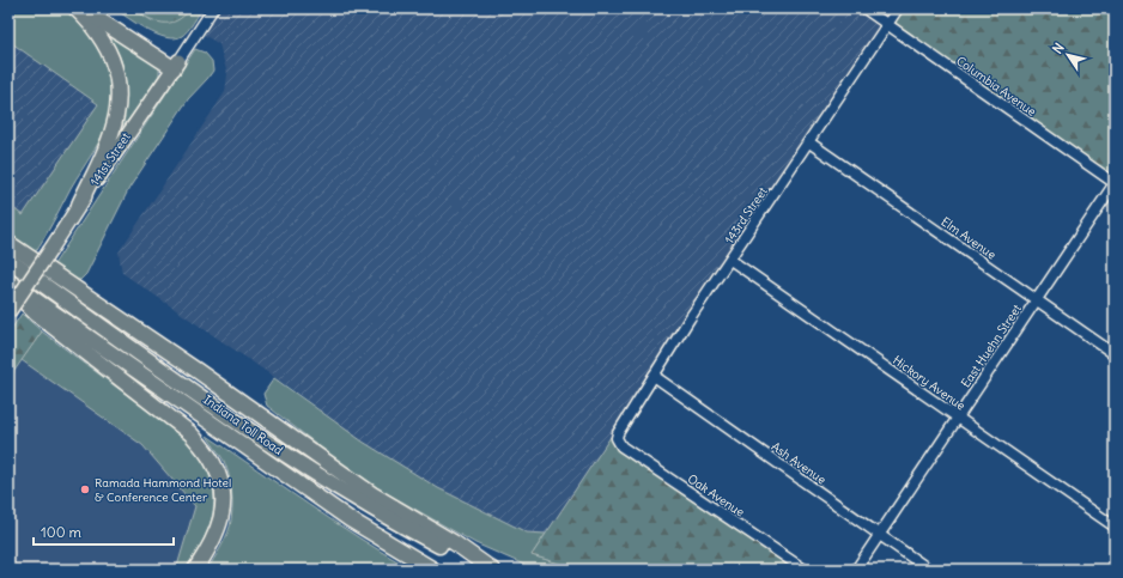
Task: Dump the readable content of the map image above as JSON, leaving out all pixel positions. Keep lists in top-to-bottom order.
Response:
{
  "streets": {
    "highway": ["Indiana Toll Road"],
    "main road": ["141st Street"],
    "street": [
      "Columbia Avenue",
      "143rd Street",
      "Elm Avenue",
      "East Huehn Street",
      "Hickory Avenue",
      "Ash Avenue",
      "Oak Avenue"
    ]
  },
  "crossings": [
    ["Columbia Avenue", "143rd Street"],
    ["Columbia Avenue", "East Huehn Street"],
    ["143rd Street", "Elm Avenue"],
    ["143rd Street", "Hickory Avenue"],
    ["143rd Street", "Ash Avenue"],
    ["143rd Street", "Oak Avenue"],
    ["Elm Avenue", "East Huehn Street"],
    ["East Huehn Street", "Hickory Avenue"],
    ["East Huehn Street", "Ash Avenue"]
  ],
  "places": ["Ramada Hammond Hotel & Conference Center"],
  "scale_bar": "100 m",
  "north": "top left"
}
